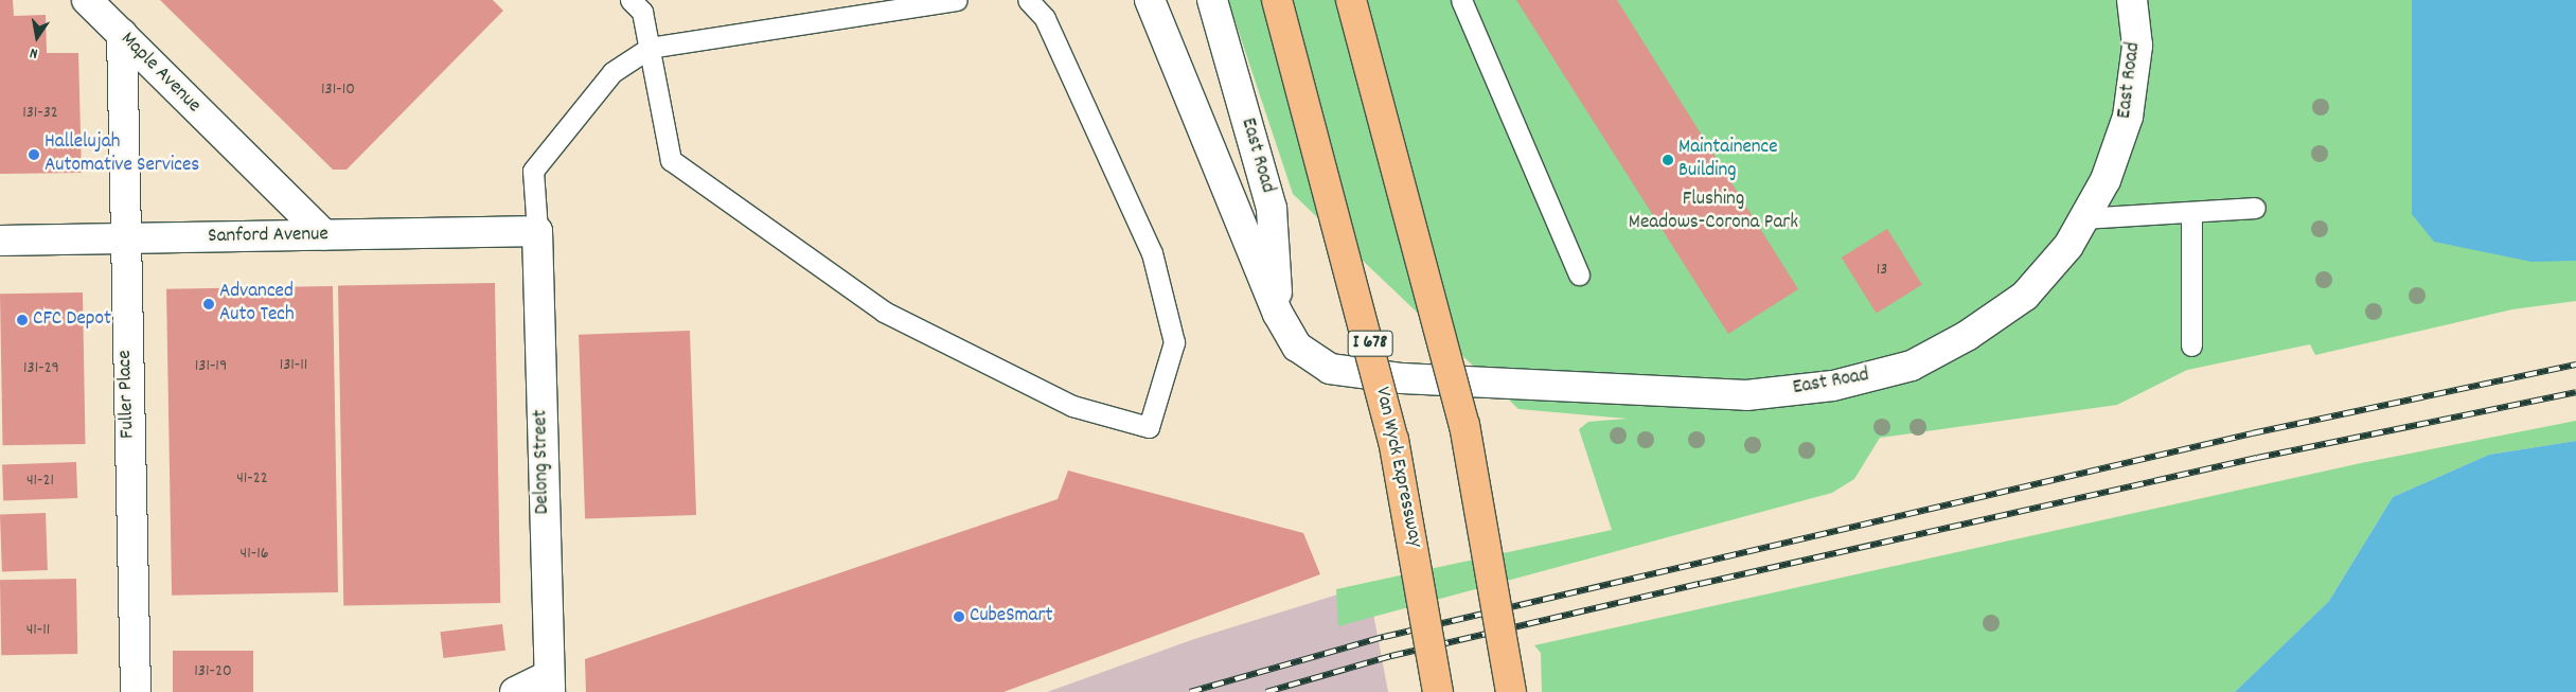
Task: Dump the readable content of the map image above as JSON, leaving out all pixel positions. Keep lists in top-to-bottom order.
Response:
{
  "streets": {
    "highway": ["I 678", "Van Wyck Expressway"],
    "street": [
      "Maple Avenue",
      "East Road",
      "Sanford Avenue",
      "Fuller Place",
      "Delong Street"
    ]
  },
  "crossings": [
    ["Maple Avenue", "Sanford Avenue"],
    ["Maple Avenue", "Fuller Place"],
    ["Sanford Avenue", "Fuller Place"],
    ["Sanford Avenue", "Delong Street"]
  ],
  "parks": ["Flushing Meadows-Corona Park"],
  "places": [
    "Hallelujah Automative Services",
    "Maintainence Building",
    "Advanced Auto Tech",
    "CFC Depot",
    "CubeSmart"
  ],
  "house_numbers": [
    "131-10",
    "131-32",
    "13",
    "131-11",
    "131-19",
    "131-29",
    "41-22",
    "41-21",
    "41-16",
    "41-11",
    "131-20"
  ],
  "north": "bottom"
}
